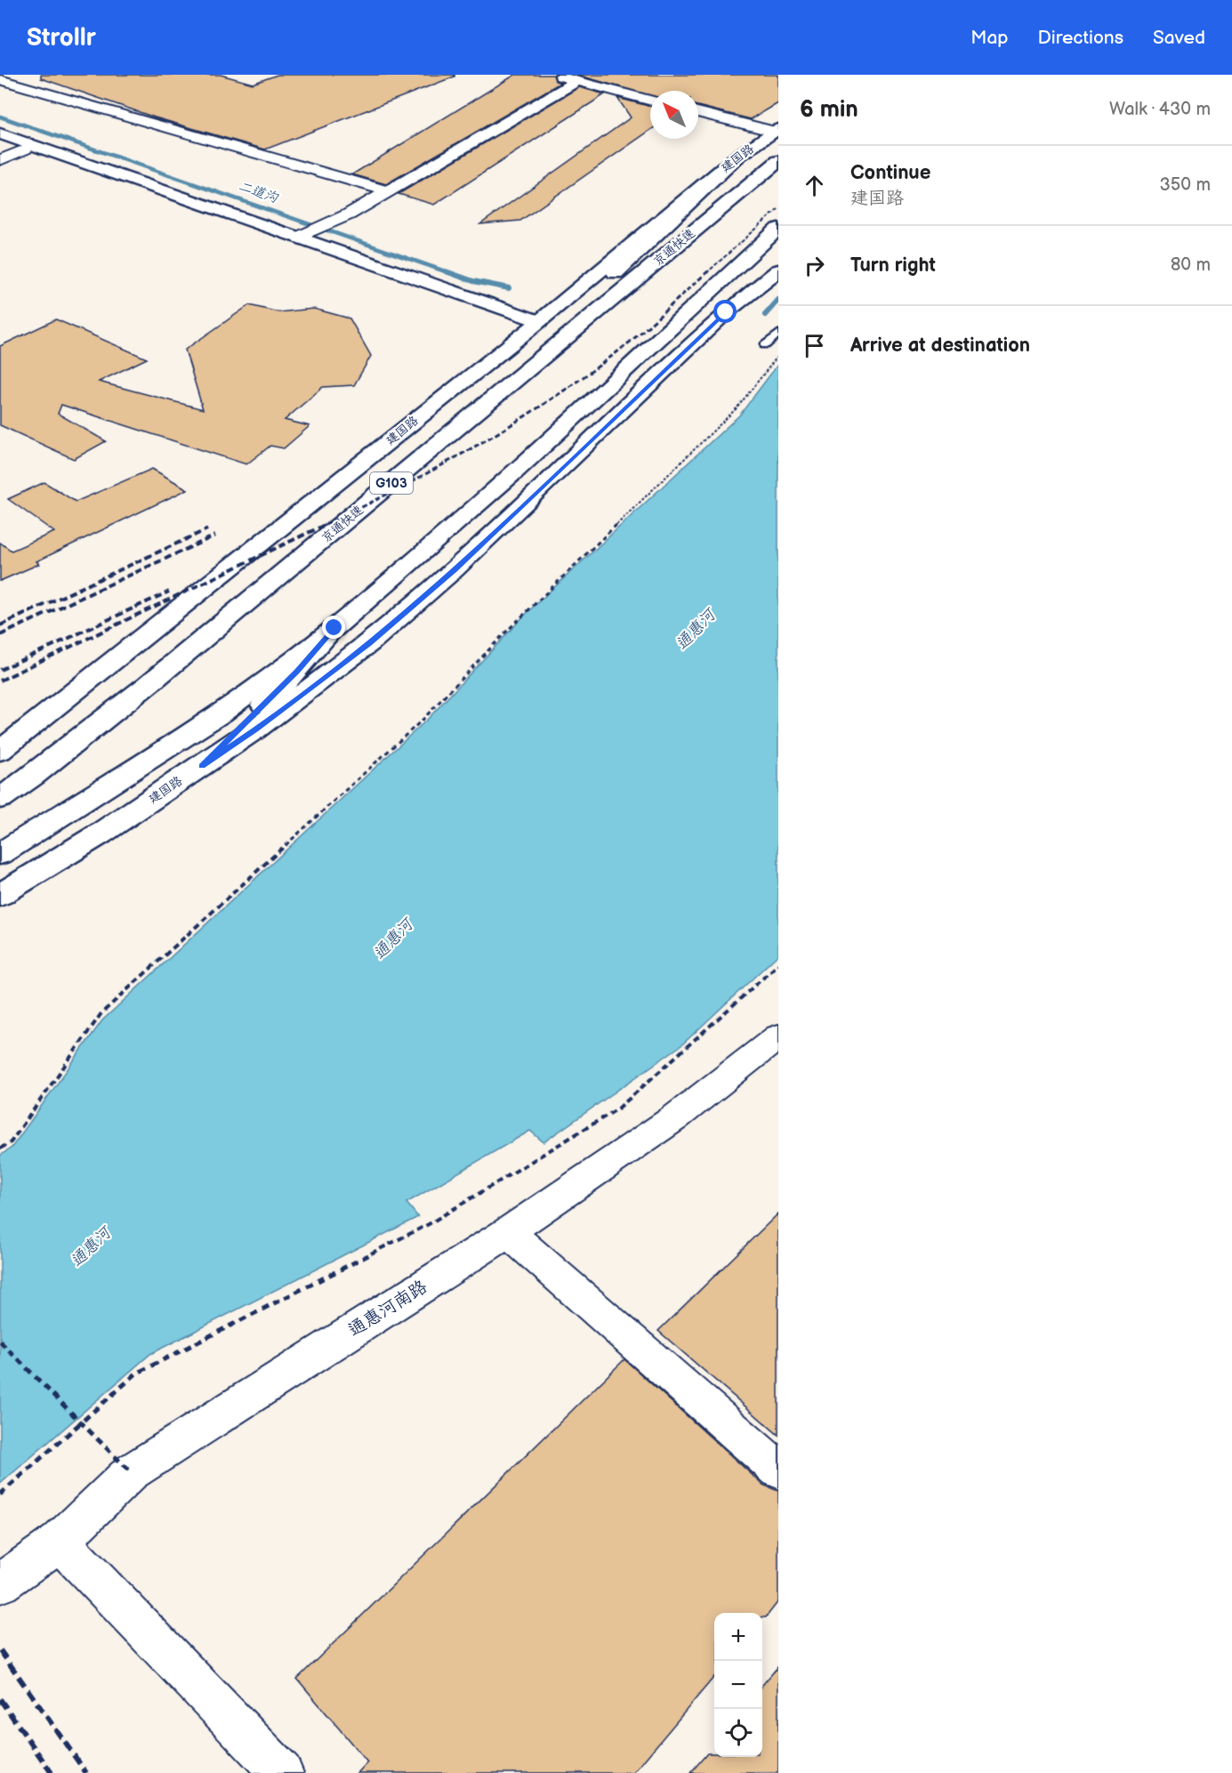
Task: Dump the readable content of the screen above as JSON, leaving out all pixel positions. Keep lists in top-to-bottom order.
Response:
{
  "streets": {
    "main road": ["建国路", "京通快速", "G103"],
    "street": ["通惠河南路"]
  },
  "water": ["二道沟", "通惠河"],
  "north": "top left",
  "page": {
    "header": "Strollr",
    "nav": ["Map", "Directions", "Saved"],
    "heading": ["6 min", "Walk · 430 m"],
    "list": [
      ["Continue", "建国路", "350 m"],
      ["Turn right", "80 m"],
      "Arrive at destination"
    ],
    "map_buttons": ["+", "−"]
  }
}
